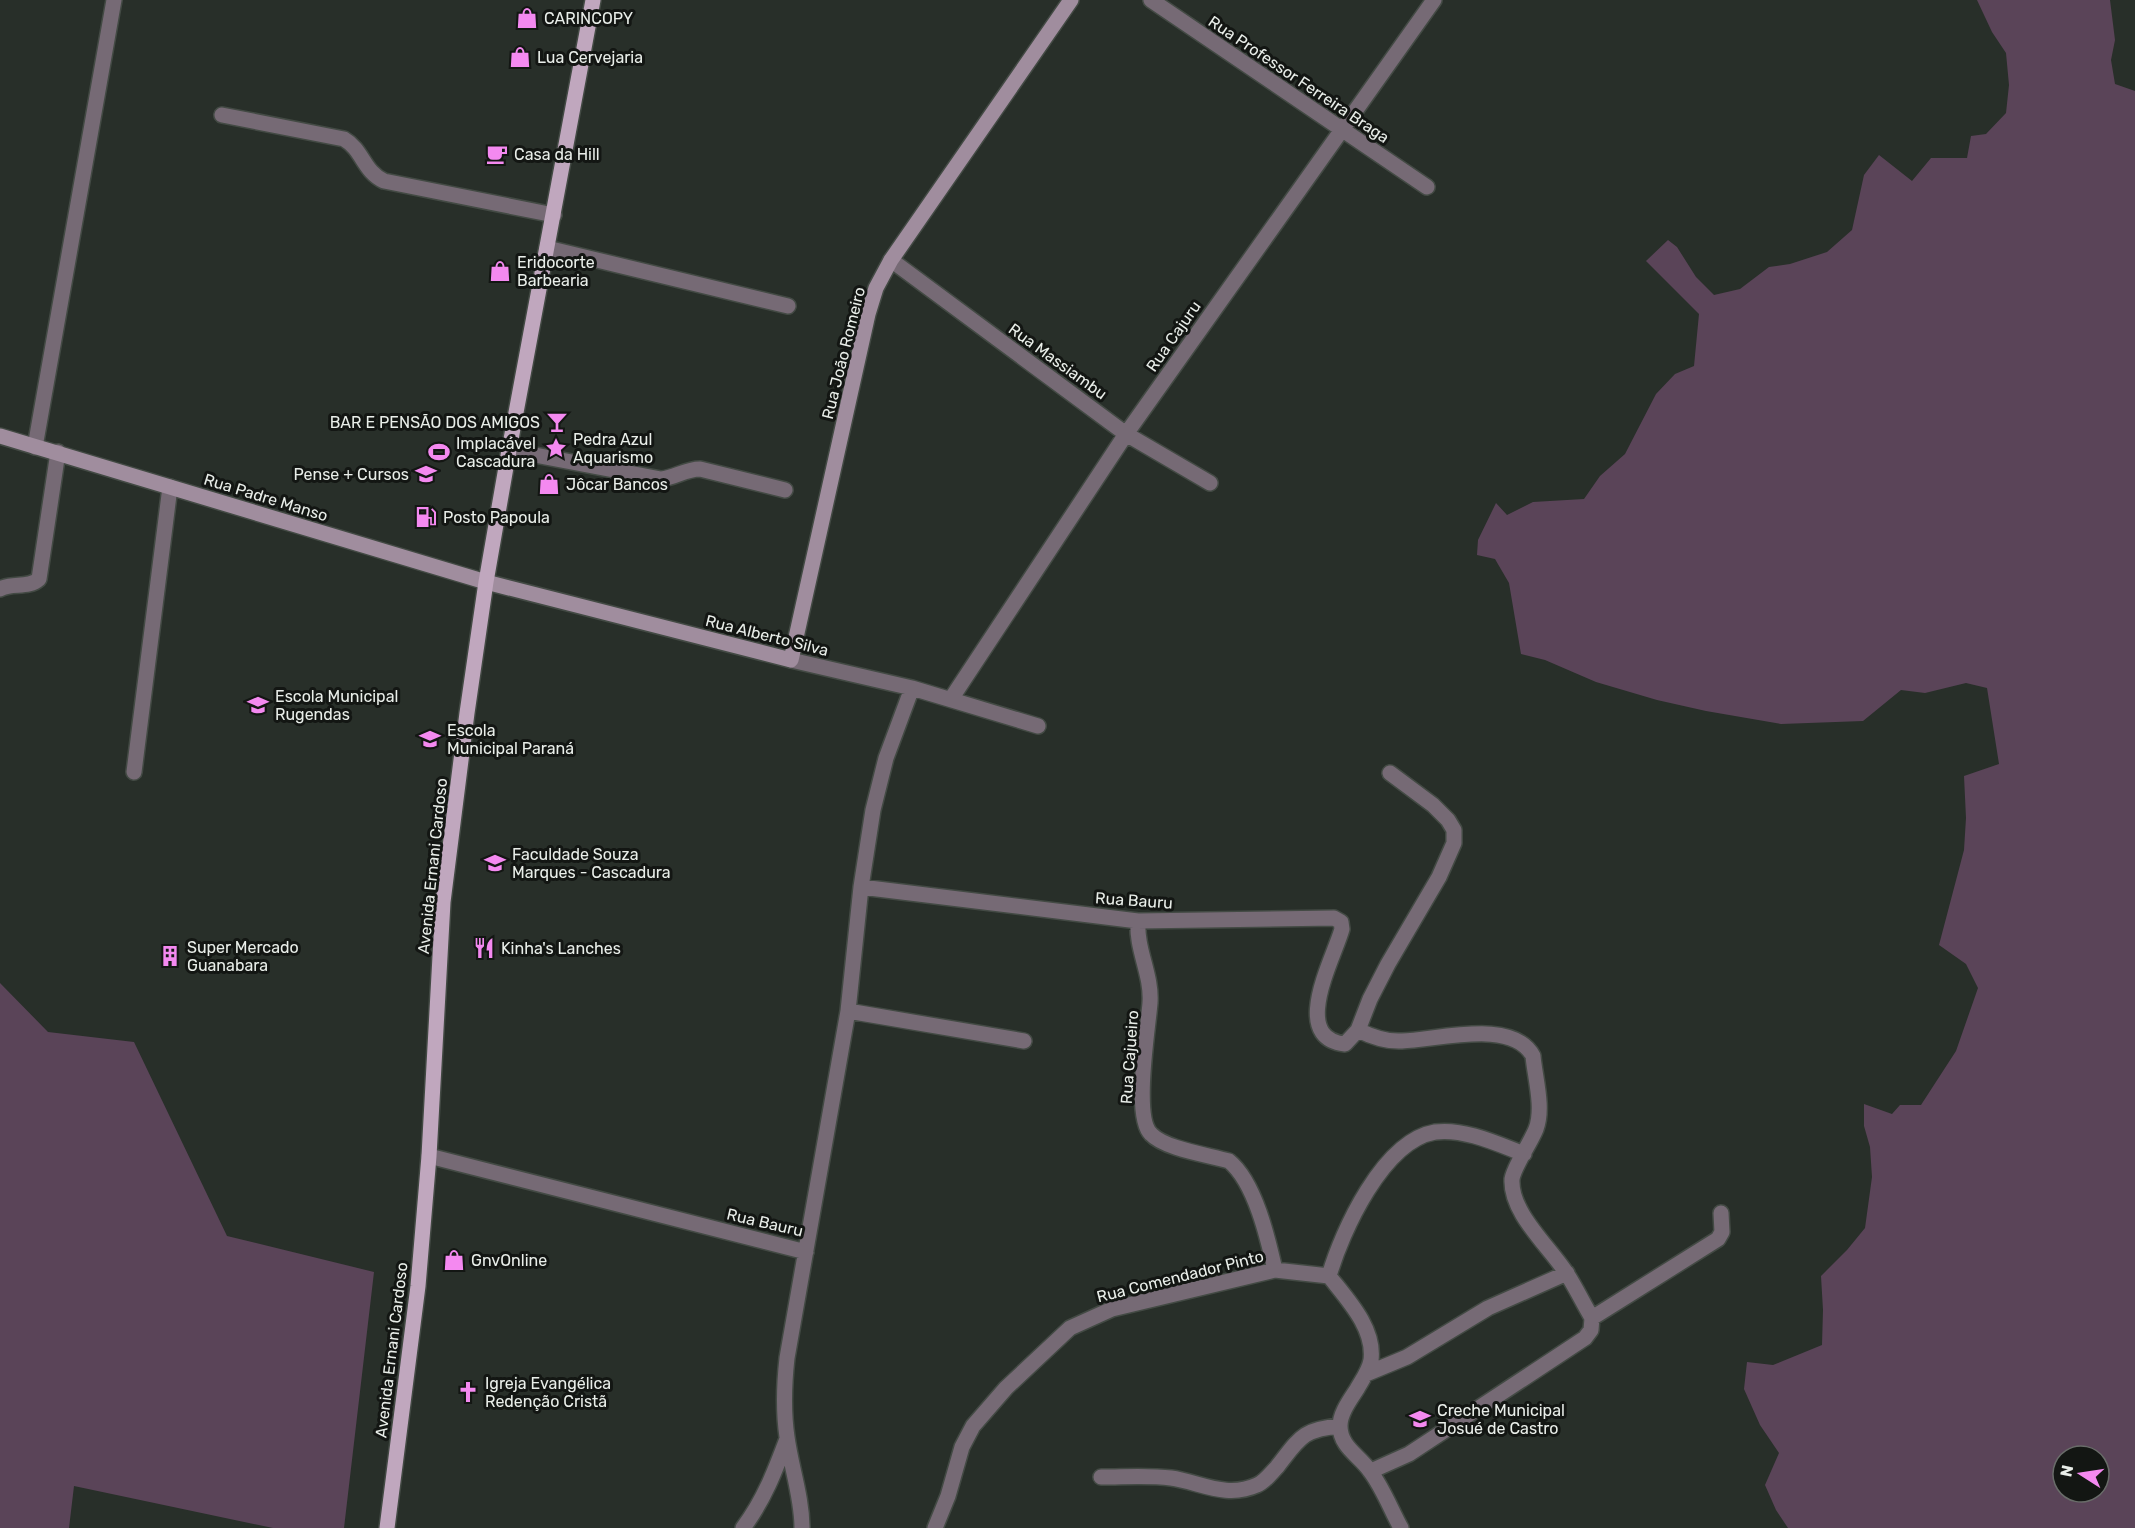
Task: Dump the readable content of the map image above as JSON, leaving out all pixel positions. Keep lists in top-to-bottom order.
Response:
{
  "streets": {
    "main road": ["Avenida Ernani Cardoso"],
    "street": [
      "Rua Professor Ferreira Braga",
      "Rua Cajuru",
      "Rua João Romeiro",
      "Rua Massiambu",
      "Rua Padre Manso",
      "Rua Alberto Silva",
      "Rua Bauru",
      "Rua Cajueiro",
      "Rua Comendador Pinto"
    ]
  },
  "crossings": [
    ["Rua Professor Ferreira Braga", "Rua Cajuru"],
    ["Rua Cajuru", "Rua Massiambu"],
    ["Rua Cajuru", "Rua Alberto Silva"],
    ["Rua João Romeiro", "Rua Massiambu"],
    ["Rua João Romeiro", "Rua Alberto Silva"],
    ["Rua Padre Manso", "Rua Alberto Silva"],
    ["Rua Padre Manso", "Avenida Ernani Cardoso"],
    ["Rua Alberto Silva", "Avenida Ernani Cardoso"],
    ["Rua Alberto Silva", "Rua Bauru"],
    ["Avenida Ernani Cardoso", "Rua Bauru"],
    ["Rua Bauru", "Rua Cajueiro"],
    ["Rua Cajueiro", "Rua Comendador Pinto"]
  ],
  "places": {
    "shop": [
      "CARINCOPY",
      "Lua Cervejaria",
      "Eridocorte Barbearia",
      "Jôcar Bancos",
      "GnvOnline"
    ],
    "cafe": ["Casa da Hill"],
    "bar": ["BAR E PENSÃO DOS AMIGOS"],
    "place": ["Pedra Azul Aquarismo"],
    "sports": ["Implacável Cascadura"],
    "school or university": [
      "Pense + Cursos",
      "Escola Municipal Rugendas",
      "Escola Municipal Paraná",
      "Faculdade Souza Marques - Cascadura",
      "Creche Municipal Josué de Castro"
    ],
    "fuel station": ["Posto Papoula"],
    "restaurant": ["Kinha's Lanches"],
    "building": ["Super Mercado Guanabara"],
    "church": ["Igreja Evangélica Redenção Cristã"]
  },
  "north": "left"
}
